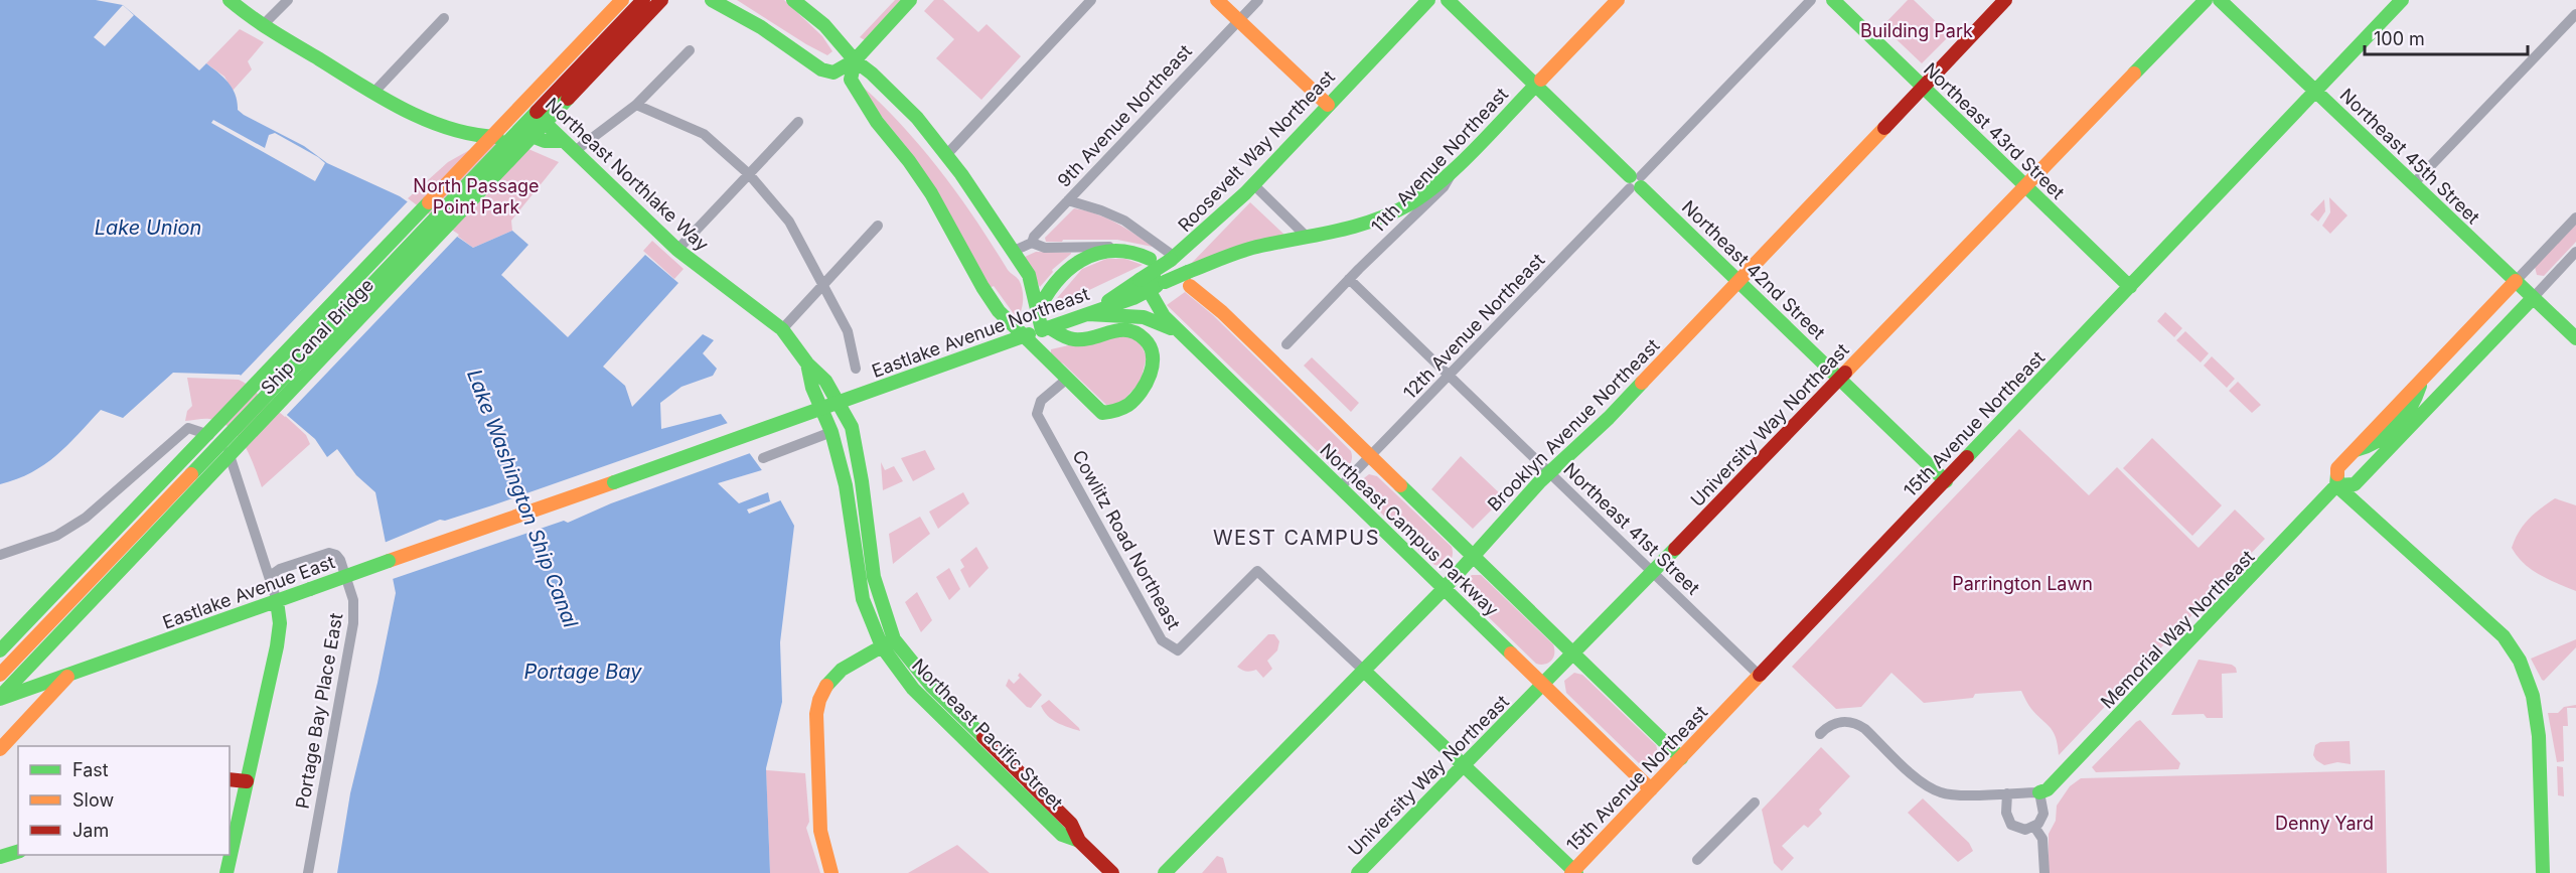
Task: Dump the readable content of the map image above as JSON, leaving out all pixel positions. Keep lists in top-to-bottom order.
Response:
{
  "streets": {
    "main road": [
      "Northeast 43rd Street",
      "Roosevelt Way Northeast",
      "Northeast 45th Street",
      "11th Avenue Northeast",
      "Northeast Northlake Way",
      "Northeast 42nd Street",
      "Eastlake Avenue Northeast",
      "Ship Canal Bridge",
      "15th Avenue Northeast",
      "Brooklyn Avenue Northeast",
      "University Way Northeast",
      "Northeast Campus Parkway",
      "Eastlake Avenue East",
      "Memorial Way Northeast",
      "Northeast Pacific Street"
    ],
    "street": [
      "9th Avenue Northeast",
      "12th Avenue Northeast",
      "Northeast 41st Street",
      "Cowlitz Road Northeast",
      "Portage Bay Place East"
    ]
  },
  "crossings": [
    ["Northeast 43rd Street", "15th Avenue Northeast"],
    ["Northeast 43rd Street", "Brooklyn Avenue Northeast"],
    ["Northeast 43rd Street", "University Way Northeast"],
    ["Roosevelt Way Northeast", "Northeast Campus Parkway"],
    ["Northeast 45th Street", "15th Avenue Northeast"],
    ["Northeast 45th Street", "Memorial Way Northeast"],
    ["11th Avenue Northeast", "Northeast 42nd Street"],
    ["11th Avenue Northeast", "Northeast 41st Street"],
    ["Northeast Northlake Way", "Northeast Pacific Street"],
    ["Northeast 42nd Street", "12th Avenue Northeast"],
    ["Northeast 42nd Street", "15th Avenue Northeast"],
    ["Northeast 42nd Street", "Brooklyn Avenue Northeast"],
    ["Northeast 42nd Street", "University Way Northeast"],
    ["12th Avenue Northeast", "Northeast 41st Street"],
    ["12th Avenue Northeast", "Northeast Campus Parkway"],
    ["Eastlake Avenue Northeast", "Eastlake Avenue East"],
    ["Ship Canal Bridge", "Eastlake Avenue East"],
    ["15th Avenue Northeast", "Northeast 41st Street"],
    ["15th Avenue Northeast", "Northeast Campus Parkway"],
    ["Brooklyn Avenue Northeast", "Northeast 41st Street"],
    ["Brooklyn Avenue Northeast", "Northeast Campus Parkway"],
    ["Brooklyn Avenue Northeast", "Cowlitz Road Northeast"],
    ["University Way Northeast", "Northeast 41st Street"],
    ["University Way Northeast", "Northeast Campus Parkway"]
  ],
  "districts": ["WEST CAMPUS"],
  "water": ["Lake Union", "Lake Washington Ship Canal", "Portage Bay"],
  "parks": [
    "Building Park",
    "North Passage Point Park",
    "Parrington Lawn",
    "Denny Yard"
  ],
  "legend": ["Fast", "Slow", "Jam"],
  "scale_bar": "100 m"
}
